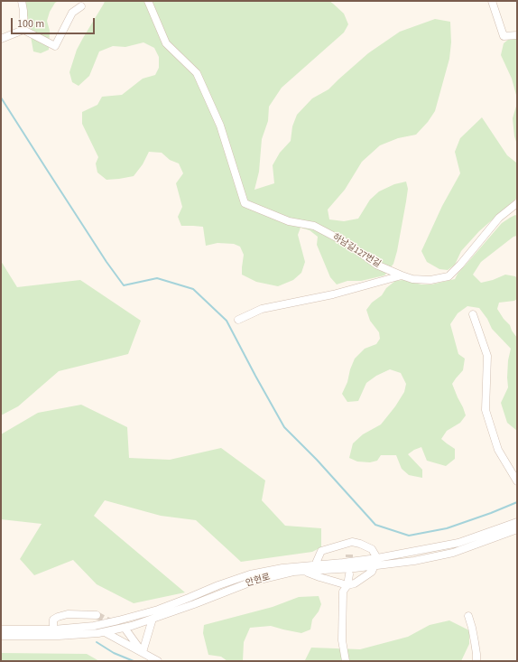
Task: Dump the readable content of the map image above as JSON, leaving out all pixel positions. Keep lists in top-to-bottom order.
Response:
{
  "streets": {
    "street": ["하남길127번길", "안현로"]
  },
  "scale_bar": "100 m"
}
